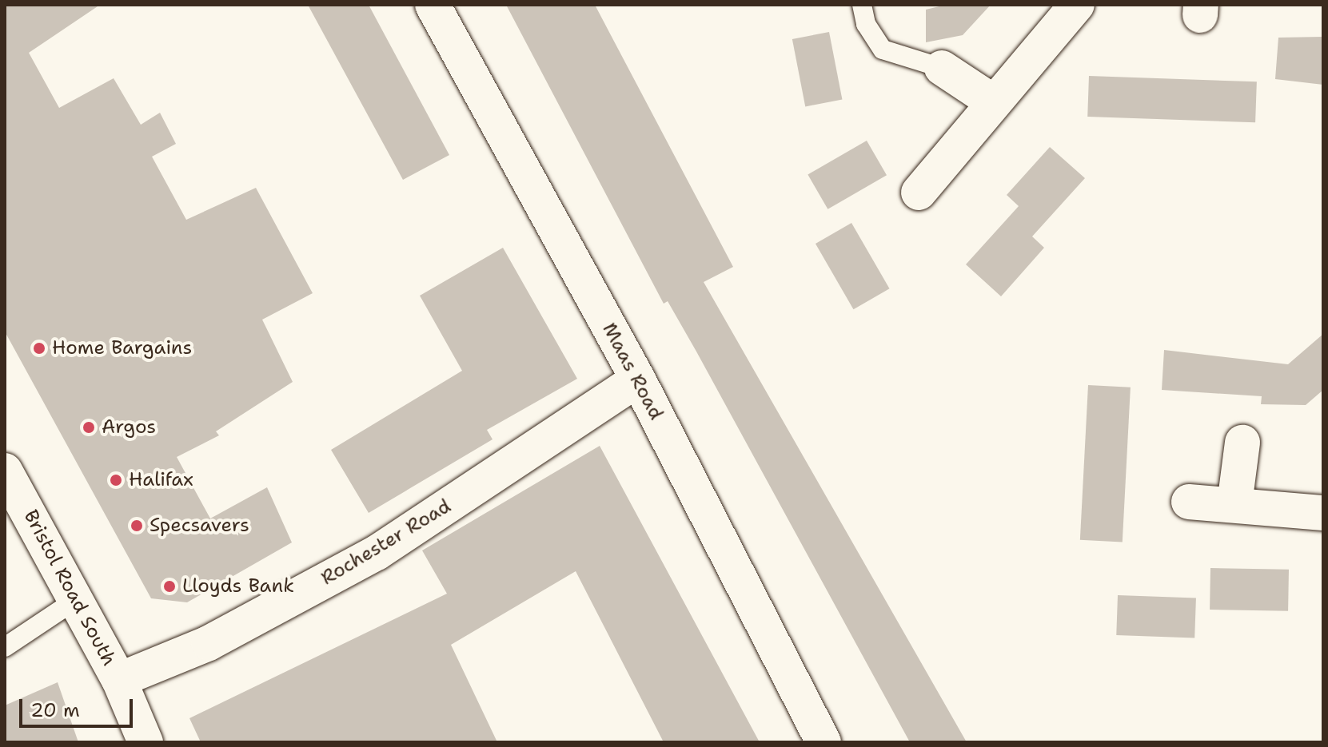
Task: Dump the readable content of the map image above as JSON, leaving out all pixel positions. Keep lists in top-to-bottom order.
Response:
{
  "streets": {
    "street": ["Maas Road", "Rochester Road", "Bristol Road South"]
  },
  "crossings": [
    ["Maas Road", "Rochester Road"],
    ["Rochester Road", "Bristol Road South"]
  ],
  "places": [
    "Home Bargains",
    "Argos",
    "Halifax",
    "Specsavers",
    "Lloyds Bank"
  ],
  "scale_bar": "20 m"
}
